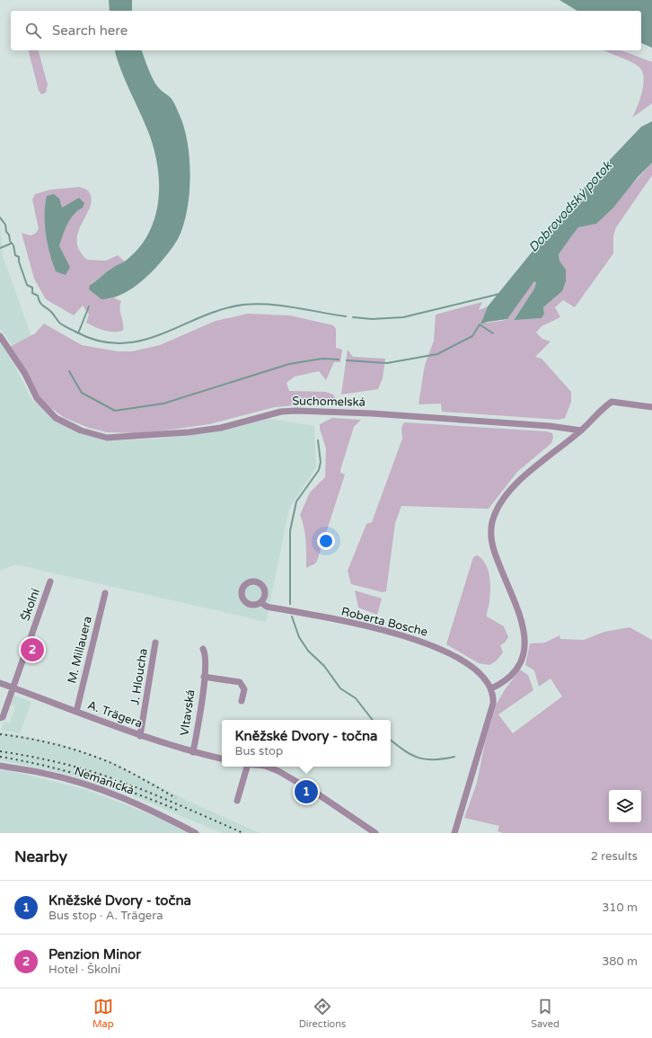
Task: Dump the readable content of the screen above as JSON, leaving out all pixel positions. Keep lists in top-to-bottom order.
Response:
{
  "streets": {
    "street": [
      "Suchomelská",
      "Školní",
      "Roberta Bosche",
      "M. Millauera",
      "J. Hloucha",
      "Vltavská",
      "A. Trägera",
      "Nemanická"
    ]
  },
  "crossings": [
    ["Školní", "A. Trägera"],
    ["M. Millauera", "A. Trägera"],
    ["J. Hloucha", "A. Trägera"],
    ["Vltavská", "A. Trägera"]
  ],
  "water": ["Dobrovodský potok"],
  "page": {
    "search": "Search here",
    "pins": ["2", "1"],
    "popup": ["Kněžské Dvory - točna", "Bus stop"],
    "heading": ["Nearby", "2 results"],
    "list": [
      {
        "mark": "1",
        "name": "Kněžské Dvory - točna",
        "note": "Bus stop · A. Trägera",
        "value": "310 m"
      },
      {
        "mark": "2",
        "name": "Penzion Minor",
        "note": "Hotel · Školní",
        "value": "380 m"
      }
    ],
    "nav": ["Map", "Directions", "Saved"]
  }
}
